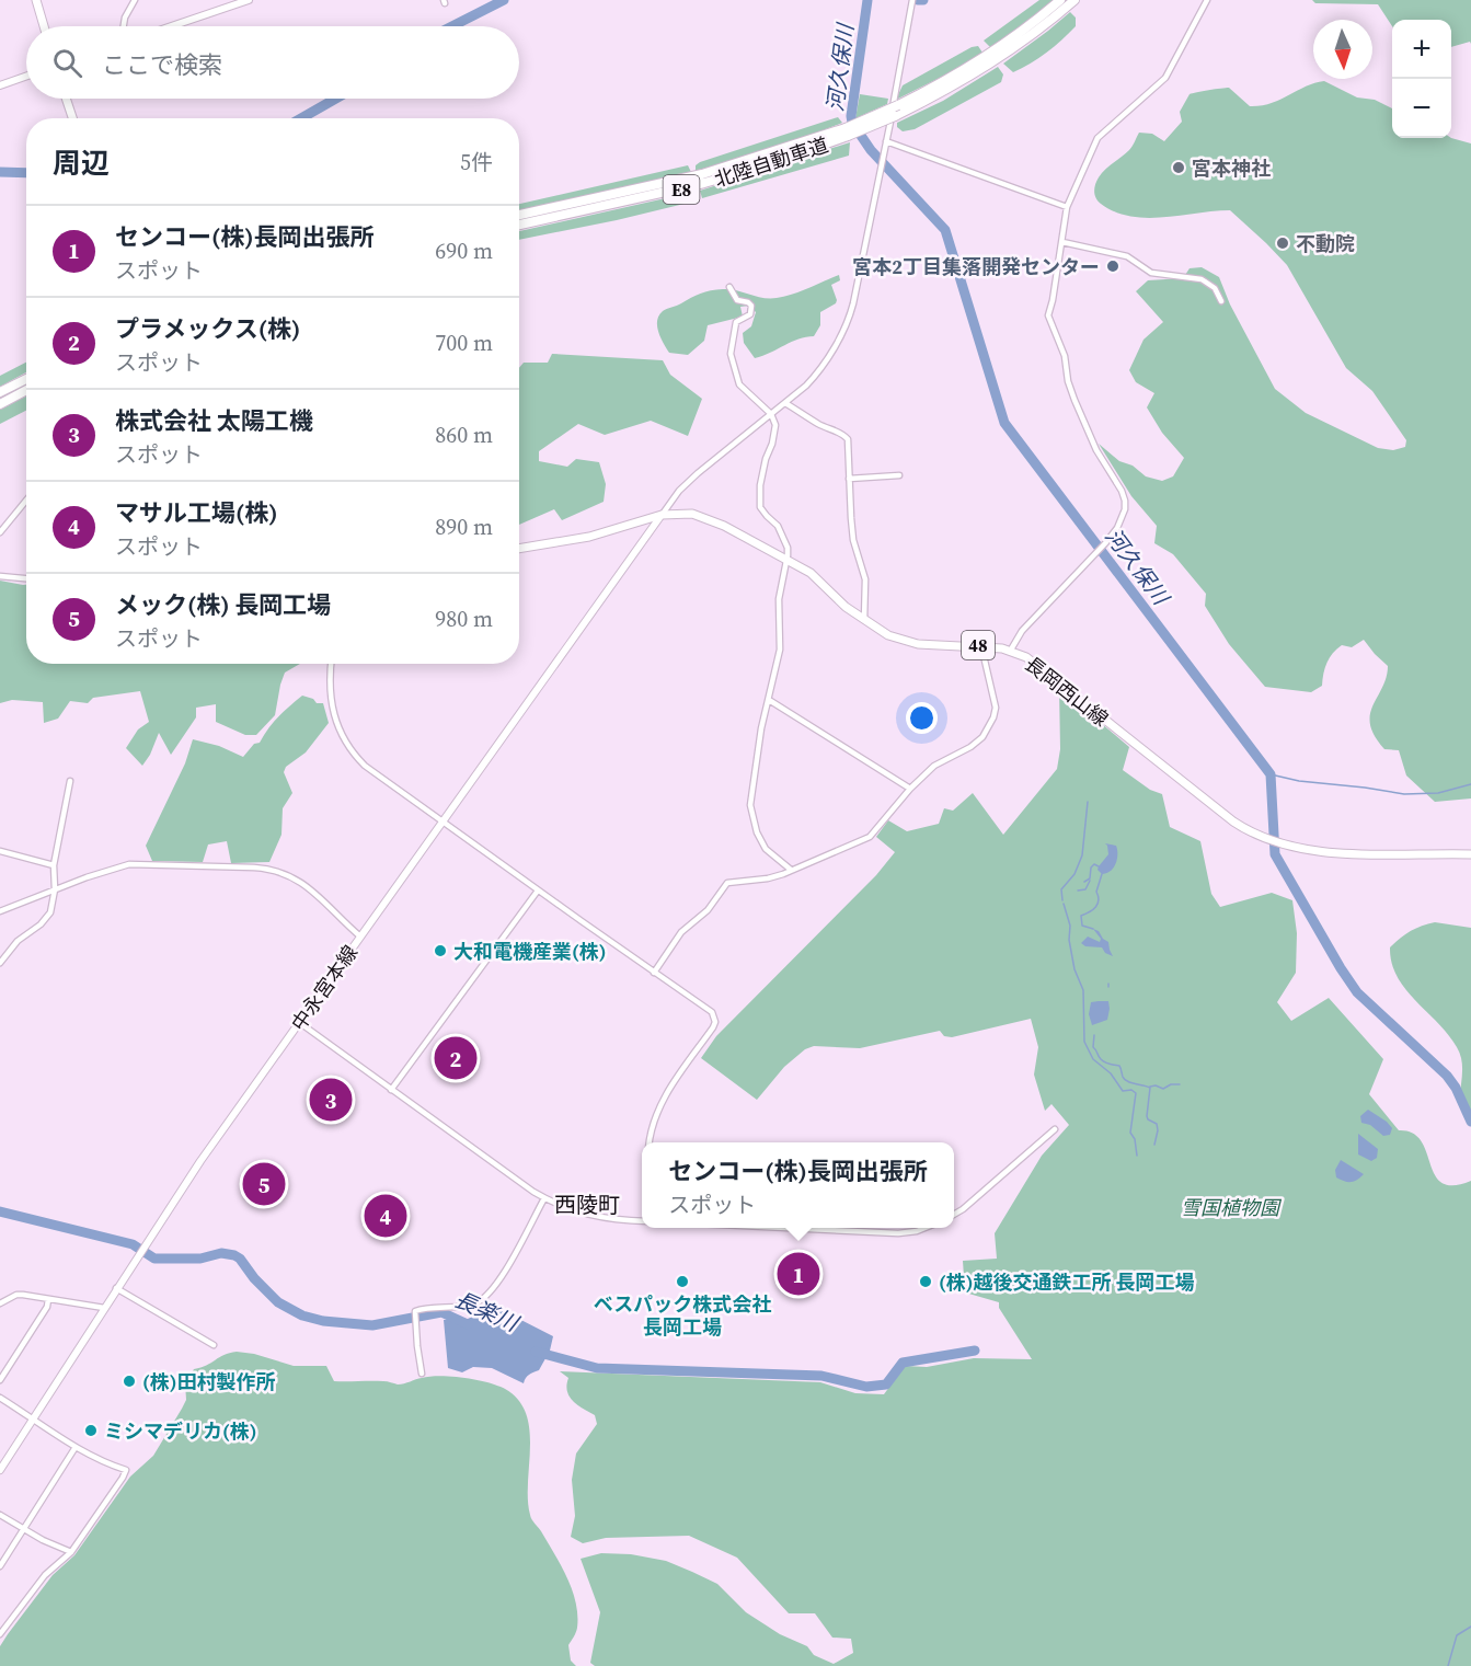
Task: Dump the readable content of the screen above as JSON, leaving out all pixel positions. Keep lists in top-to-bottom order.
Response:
{
  "streets": {
    "highway": ["北陸自動車道", "E8"],
    "main road": ["48", "長岡西山線", "中永宮本線"]
  },
  "crossings": [
    ["長岡西山線", "中永宮本線"]
  ],
  "districts": ["西陵町"],
  "water": ["河久保川", "長楽川"],
  "parks": ["雪国植物園"],
  "places": [
    "宮本神社",
    "不動院",
    "宮本2丁目集落開発センター",
    "大和電機産業(株)",
    "ベスパック株式会社 長岡工場",
    "(株)越後交通鉄工所 長岡工場",
    "(株)田村製作所",
    "ミシマデリカ(株)"
  ],
  "north": "bottom",
  "page": {
    "map_buttons": ["+", "−"],
    "search": "ここで検索",
    "heading": ["周辺", "5件"],
    "list": [
      {
        "mark": "1",
        "name": "センコー(株)長岡出張所",
        "note": "スポット",
        "value": "690 m"
      },
      {
        "mark": "2",
        "name": "プラメックス(株)",
        "note": "スポット",
        "value": "700 m"
      },
      {
        "mark": "3",
        "name": "株式会社 太陽工機",
        "note": "スポット",
        "value": "860 m"
      },
      {
        "mark": "4",
        "name": "マサル工場(株)",
        "note": "スポット",
        "value": "890 m"
      },
      {
        "mark": "5",
        "name": "メック(株) 長岡工場",
        "note": "スポット",
        "value": "980 m"
      }
    ],
    "pins": [
      "2",
      "3",
      "5",
      "4",
      "1"
    ],
    "popup": ["センコー(株)長岡出張所", "スポット"]
  }
}
